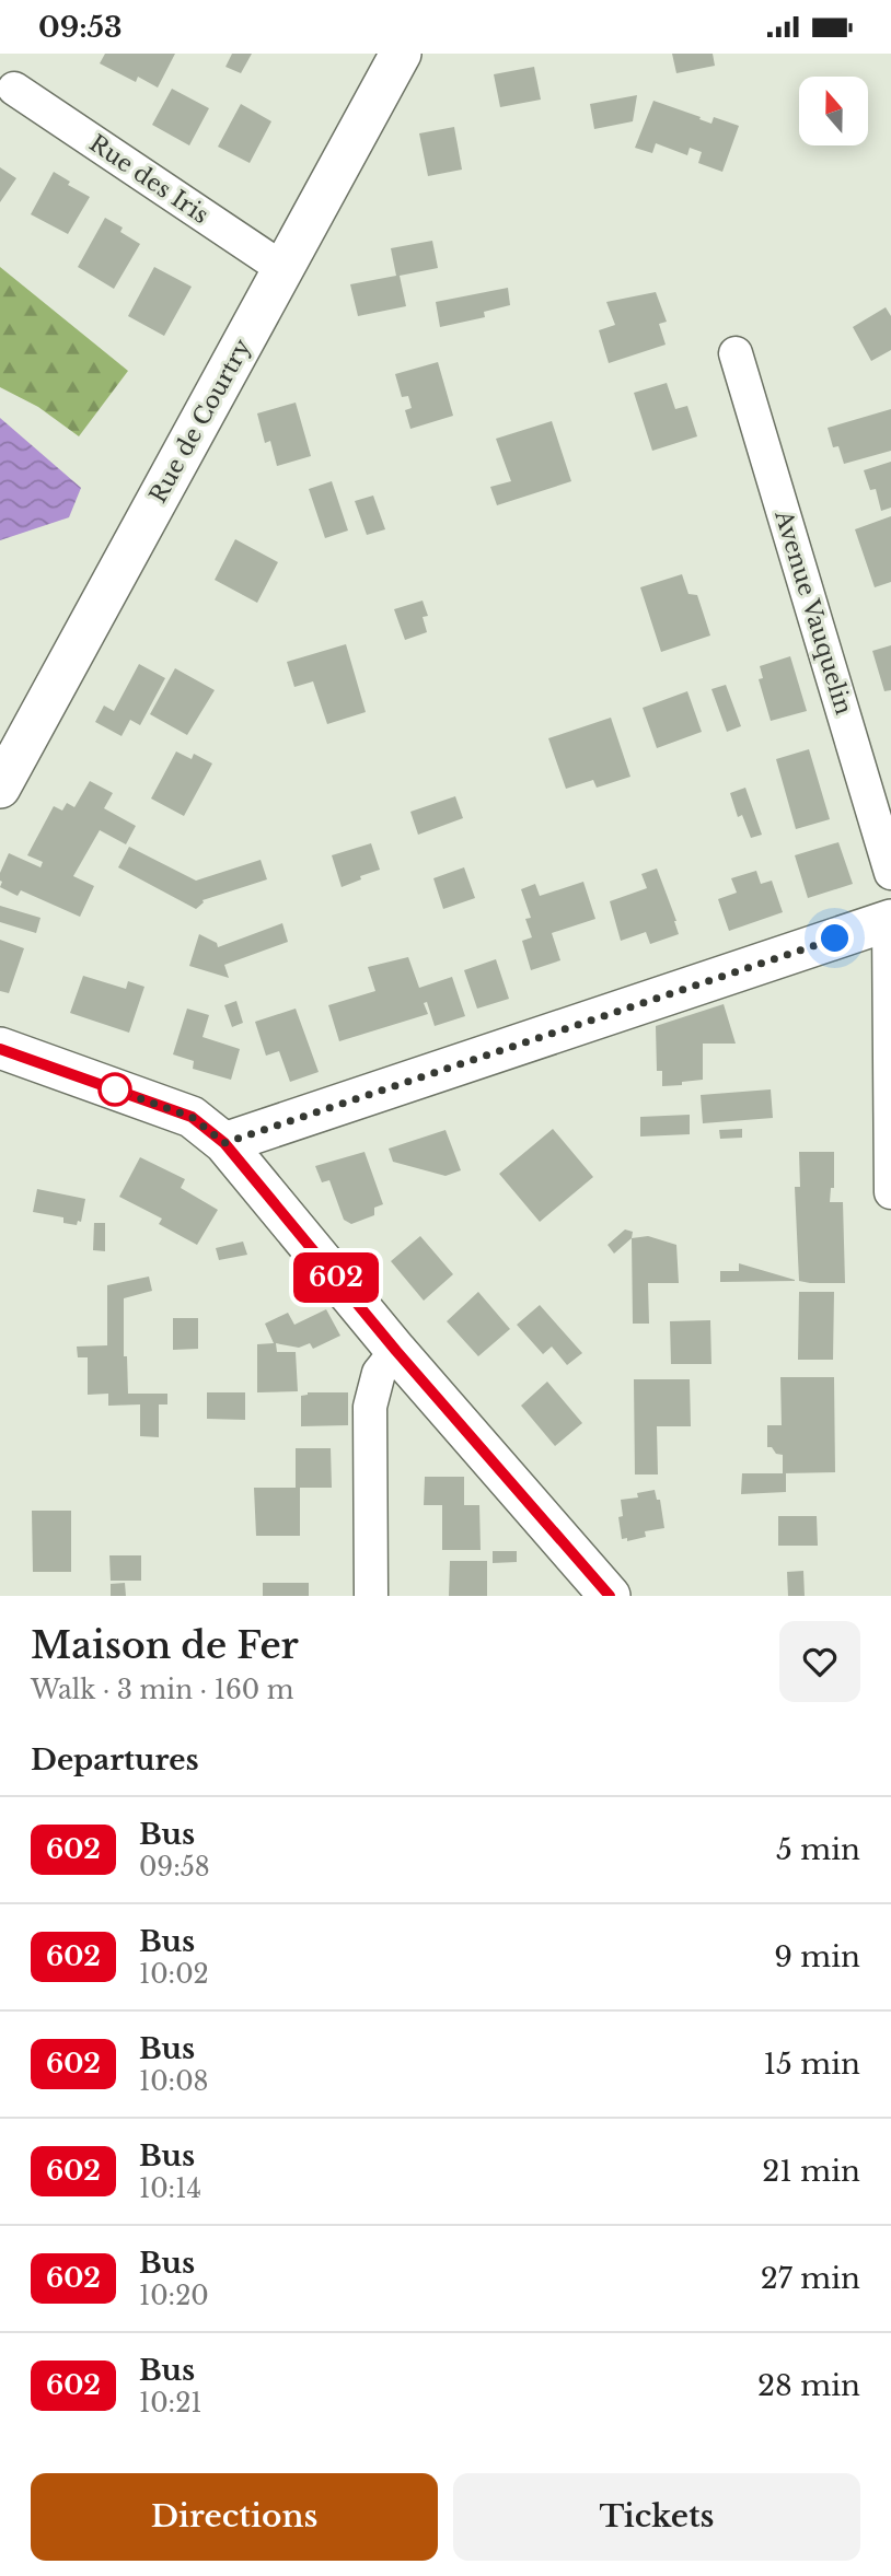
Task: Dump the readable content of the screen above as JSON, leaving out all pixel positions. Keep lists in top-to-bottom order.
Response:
{
  "streets": {
    "street": ["Rue des Iris", "Rue de Courtry", "Avenue Vauquelin"]
  },
  "crossings": [
    ["Rue des Iris", "Rue de Courtry"]
  ],
  "lines": ["bus line 602"],
  "north": "top",
  "page": {
    "status": "09:53",
    "on_map": "602",
    "heading": [
      ["Maison de Fer", "Walk · 3 min · 160 m"],
      "Departures"
    ],
    "list": [
      {
        "mark": "602",
        "name": "Bus",
        "note": "09:58",
        "value": "5 min"
      },
      {
        "mark": "602",
        "name": "Bus",
        "note": "10:02",
        "value": "9 min"
      },
      {
        "mark": "602",
        "name": "Bus",
        "note": "10:08",
        "value": "15 min"
      },
      {
        "mark": "602",
        "name": "Bus",
        "note": "10:14",
        "value": "21 min"
      },
      {
        "mark": "602",
        "name": "Bus",
        "note": "10:20",
        "value": "27 min"
      },
      {
        "mark": "602",
        "name": "Bus",
        "note": "10:21",
        "value": "28 min"
      }
    ],
    "buttons": ["Directions", "Tickets"]
  }
}
